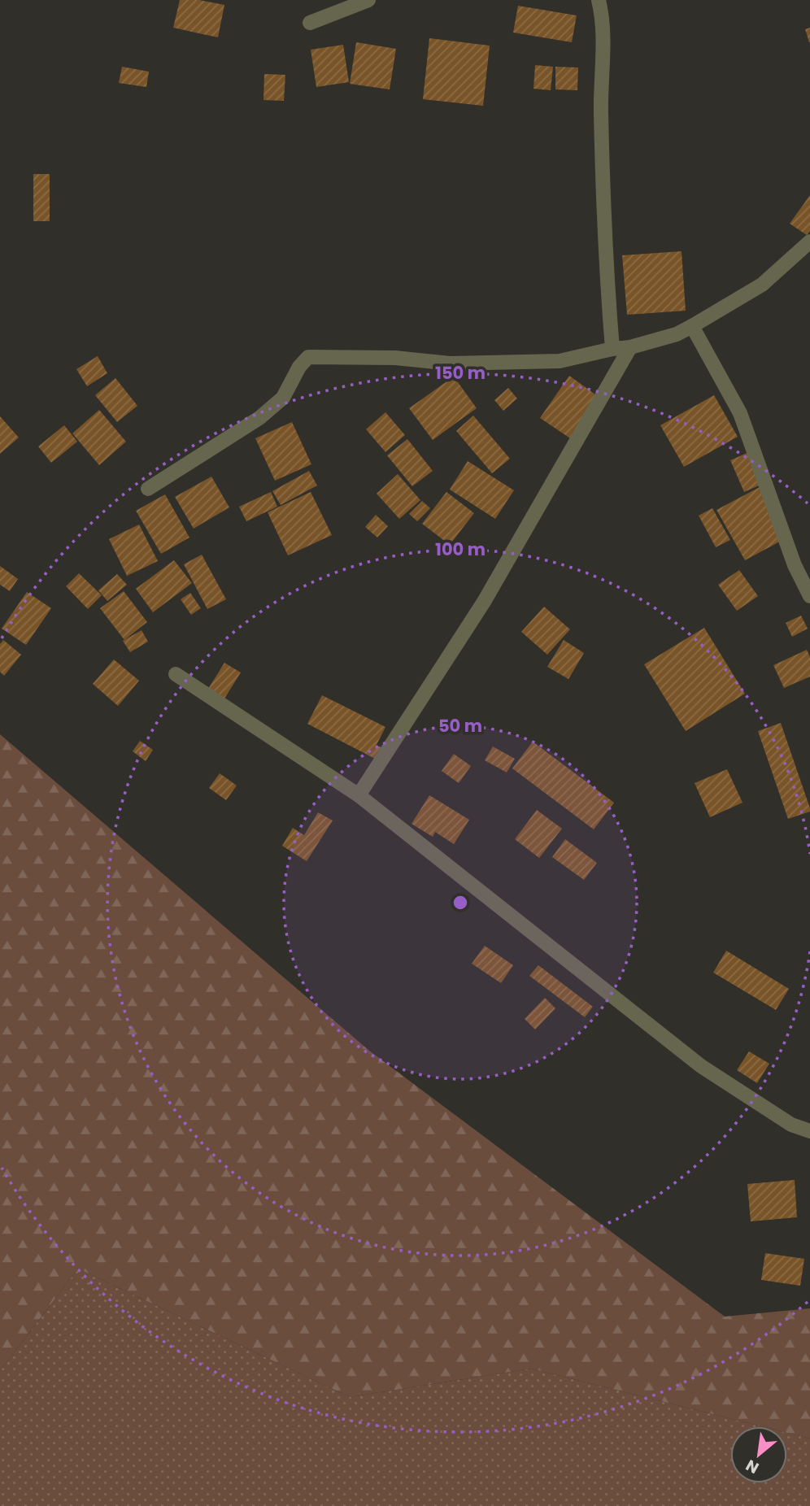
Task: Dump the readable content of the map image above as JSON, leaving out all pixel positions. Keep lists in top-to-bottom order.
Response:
{
  "north": "bottom left",
  "rings": ["150 m", "100 m", "50 m"]
}
